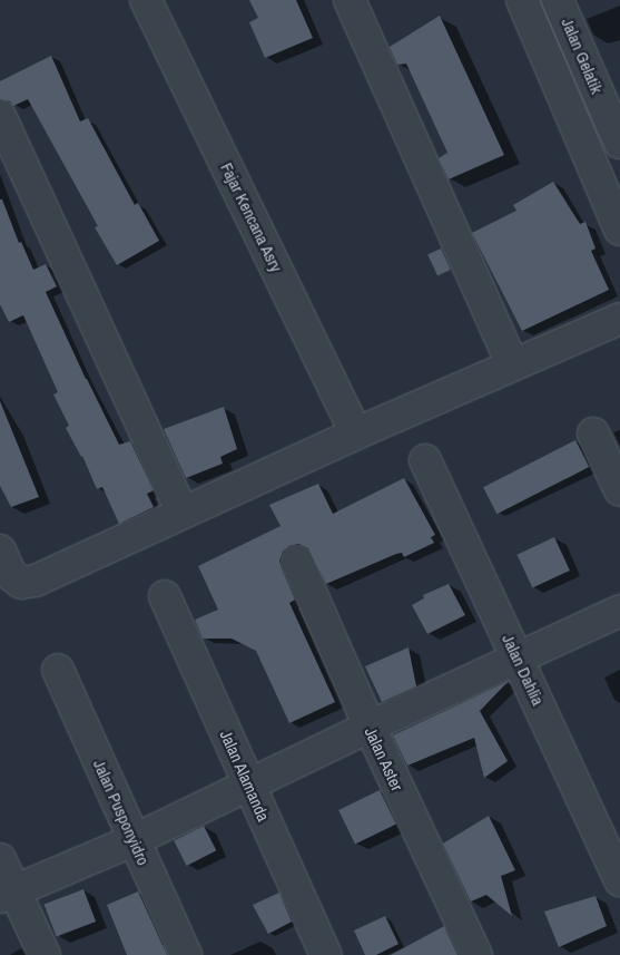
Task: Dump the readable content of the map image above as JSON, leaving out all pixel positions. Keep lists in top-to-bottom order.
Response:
{
  "streets": {
    "street": [
      "Jalan Gelatik",
      "Fajar Kencana Asry",
      "Jalan Dahlia",
      "Jalan Aster",
      "Jalan Alamanda",
      "Jalan Pusponyidro"
    ]
  }
}
